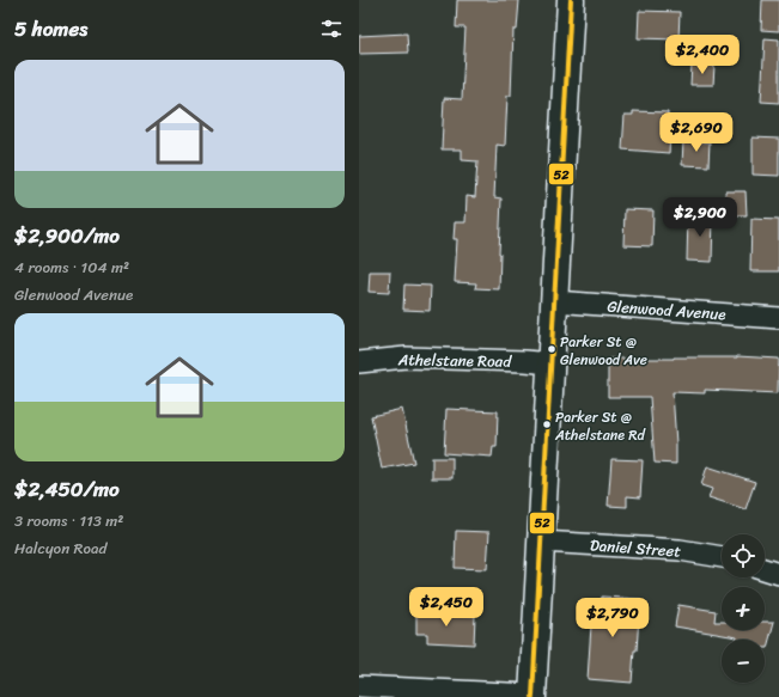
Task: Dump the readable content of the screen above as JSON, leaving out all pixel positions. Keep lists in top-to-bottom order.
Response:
{
  "streets": {
    "street": ["Glenwood Avenue", "Athelstane Road", "Daniel Street"]
  },
  "places": ["Parker St @ Glenwood Ave", "Parker St @ Athelstane Rd"],
  "lines": ["transit line 52"],
  "page": {
    "heading": "5 homes",
    "price": [
      "$2,400",
      "$2,690",
      "$2,900",
      "$2,450",
      "$2,790"
    ],
    "list": [
      {
        "name": "$2,900/mo",
        "note": "4 rooms · 104 m² · Glenwood Avenue"
      },
      {
        "name": "$2,450/mo",
        "note": "3 rooms · 113 m² · Halcyon Road"
      }
    ],
    "map_buttons": ["+", "−"]
  }
}
